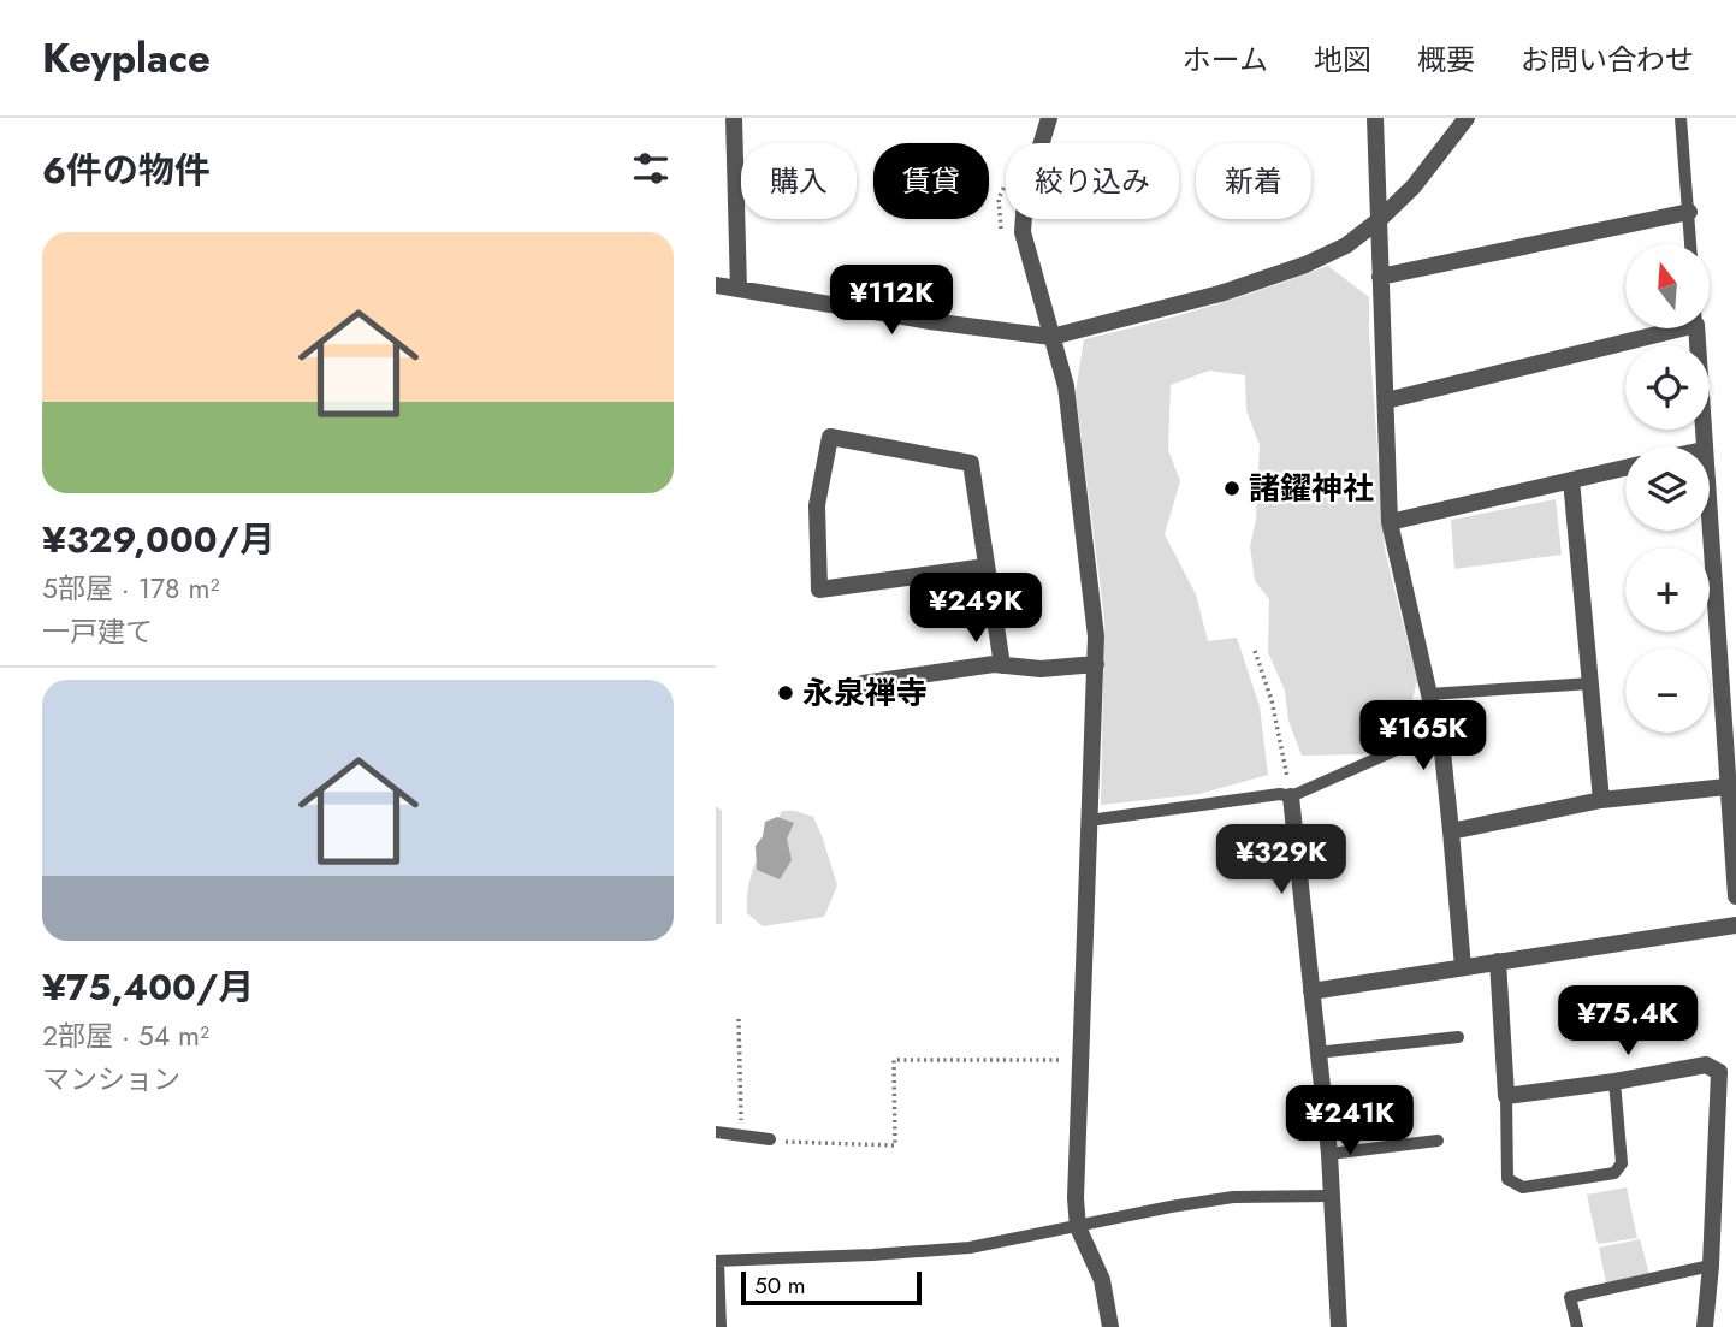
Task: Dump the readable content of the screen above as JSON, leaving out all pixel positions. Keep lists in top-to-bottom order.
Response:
{
  "places": ["諸鑃神社", "永泉禅寺"],
  "scale_bar": "50 m",
  "north": "top",
  "page": {
    "header": "Keyplace",
    "nav": [
      "ホーム",
      "地図",
      "概要",
      "お問い合わせ"
    ],
    "heading": "6件の物件",
    "chip": [
      "購入",
      "賃貸",
      "絞り込み",
      "新着"
    ],
    "list": [
      {
        "name": "¥329,000/月",
        "note": "5部屋 · 178 m² · 一戸建て"
      },
      {
        "name": "¥75,400/月",
        "note": "2部屋 · 54 m² · マンション"
      }
    ],
    "map_buttons": ["+", "−"],
    "price": [
      "¥112K",
      "¥249K",
      "¥165K",
      "¥329K",
      "¥75.4K",
      "¥241K"
    ],
    "scale": "50 m"
  }
}
